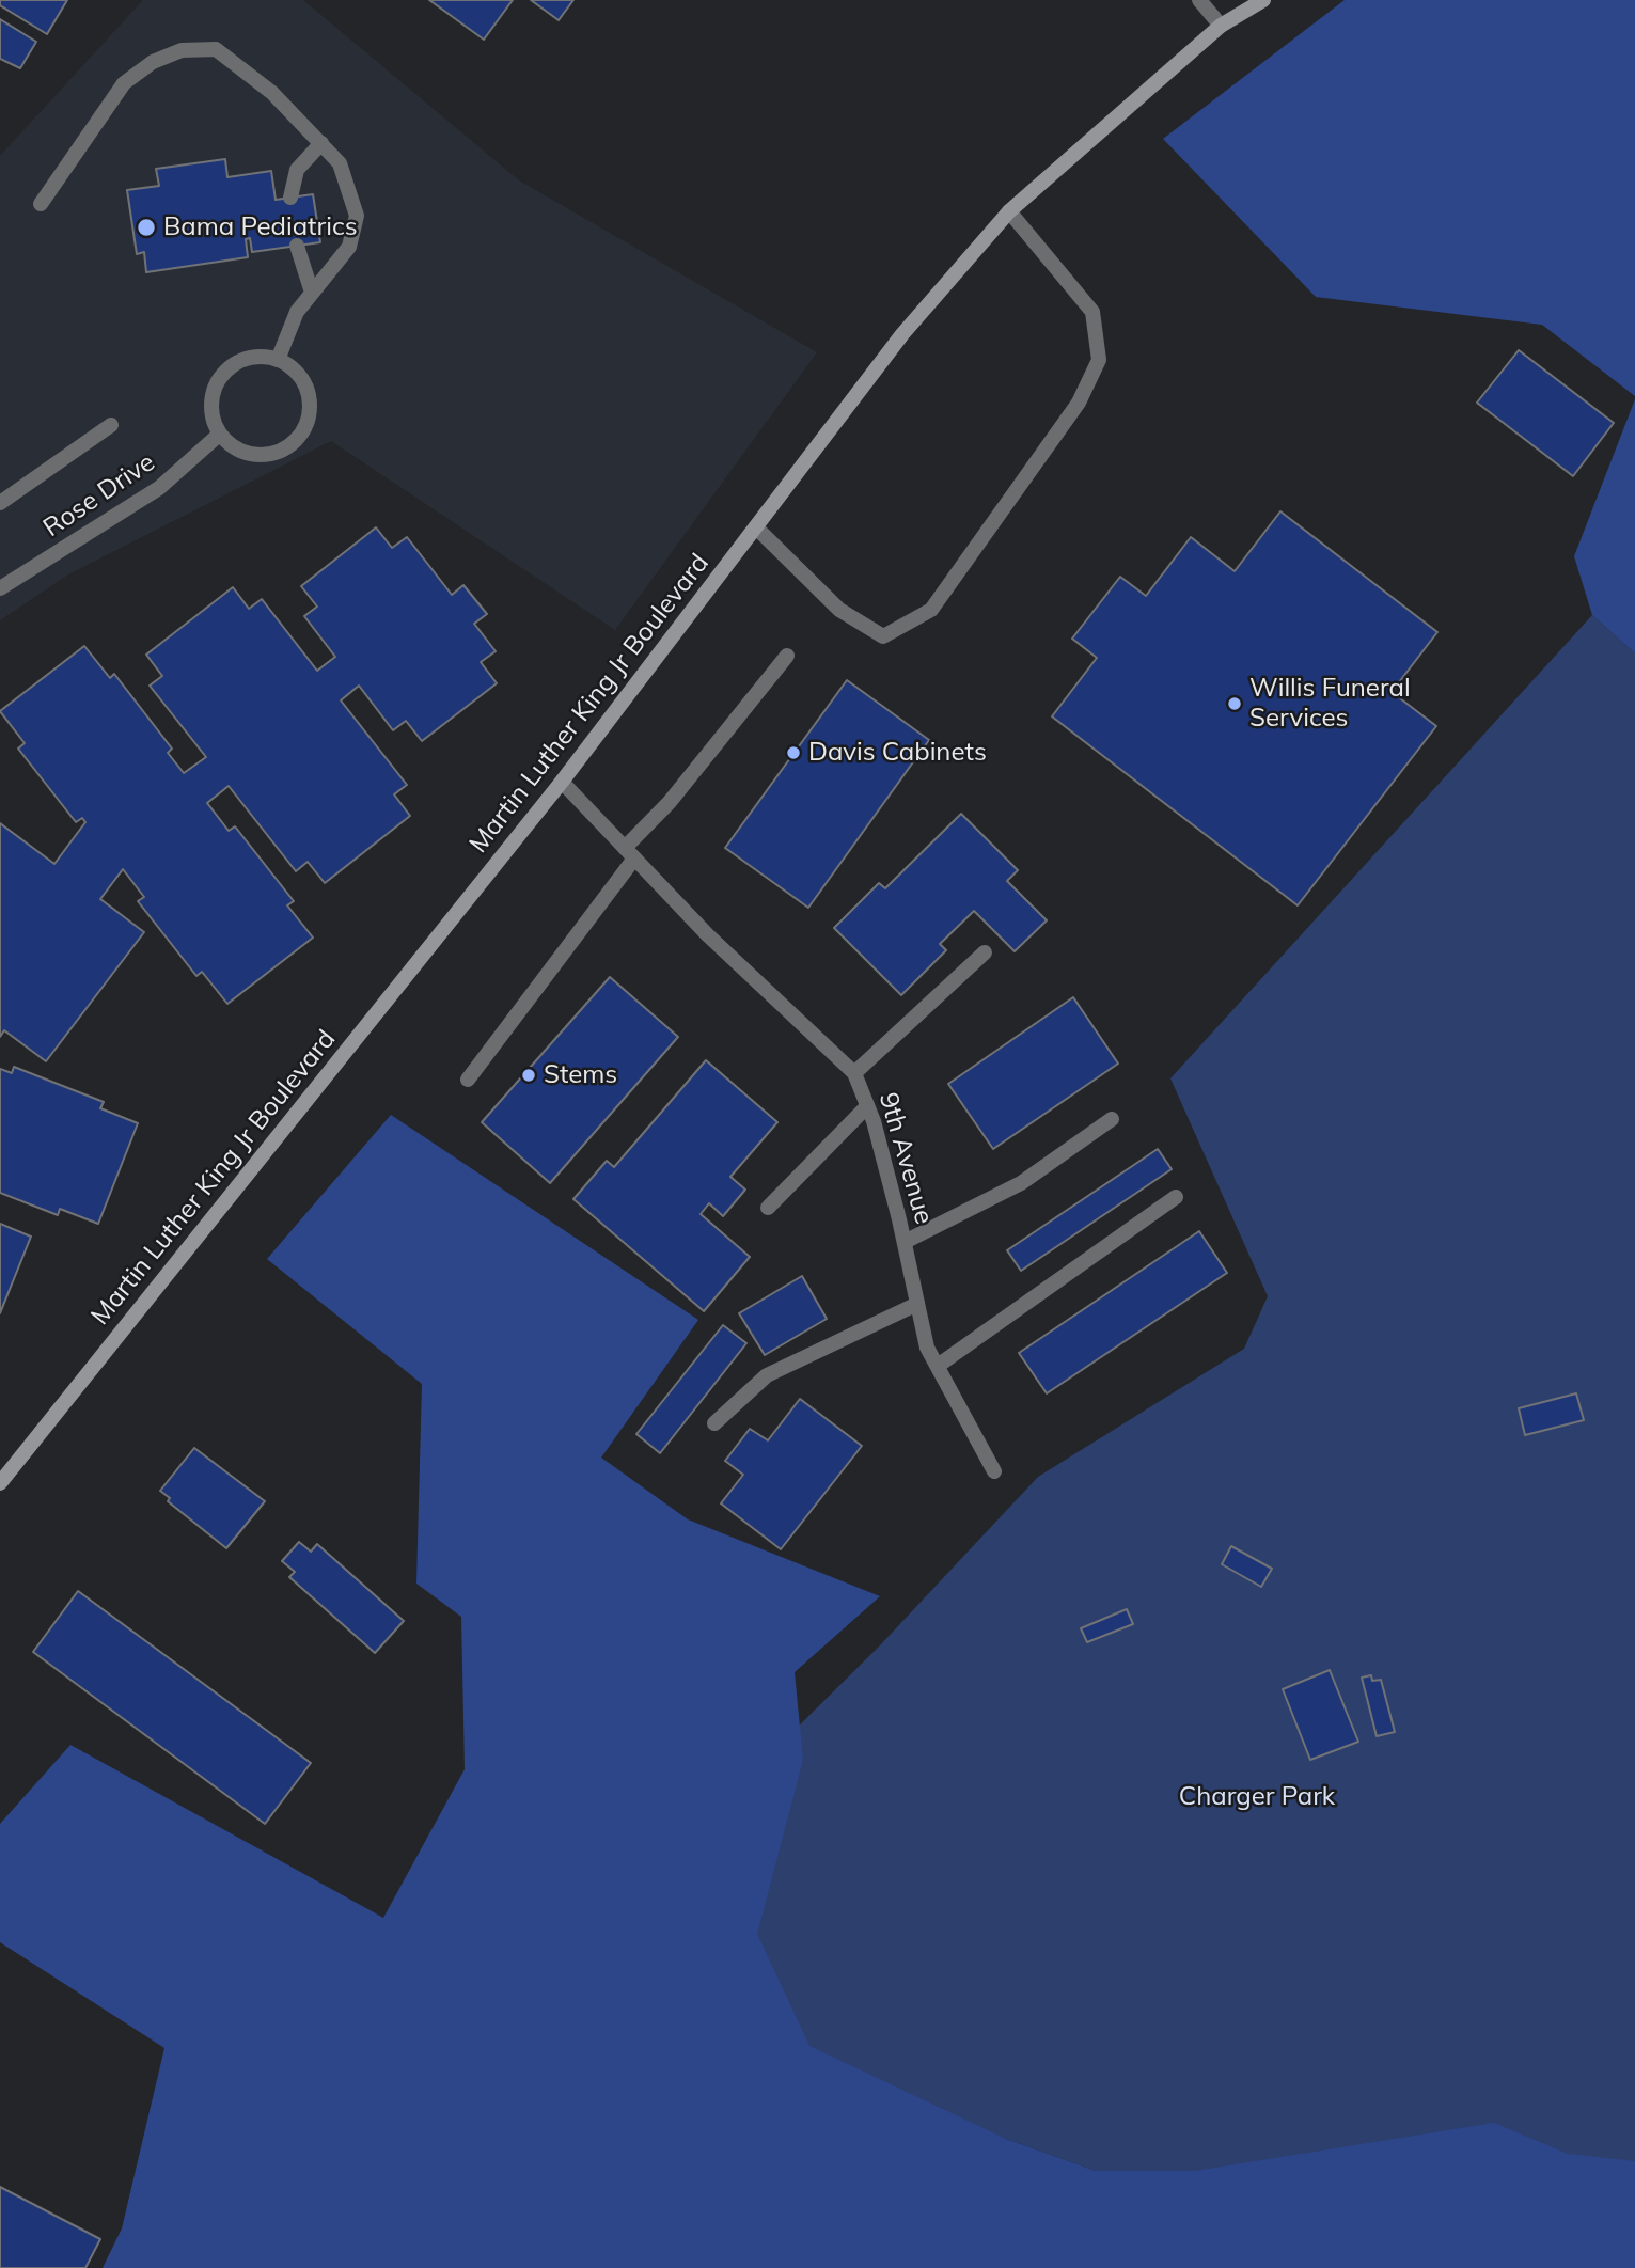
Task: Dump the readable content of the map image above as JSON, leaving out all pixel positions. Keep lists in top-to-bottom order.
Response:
{
  "streets": {
    "main road": ["Martin Luther King Jr Boulevard"],
    "street": ["Rose Drive", "9th Avenue"]
  },
  "crossings": [
    ["Martin Luther King Jr Boulevard", "9th Avenue"]
  ],
  "parks": ["Charger Park"],
  "places": [
    "Bama Pediatrics",
    "Willis Funeral Services",
    "Davis Cabinets",
    "Stems"
  ]
}
